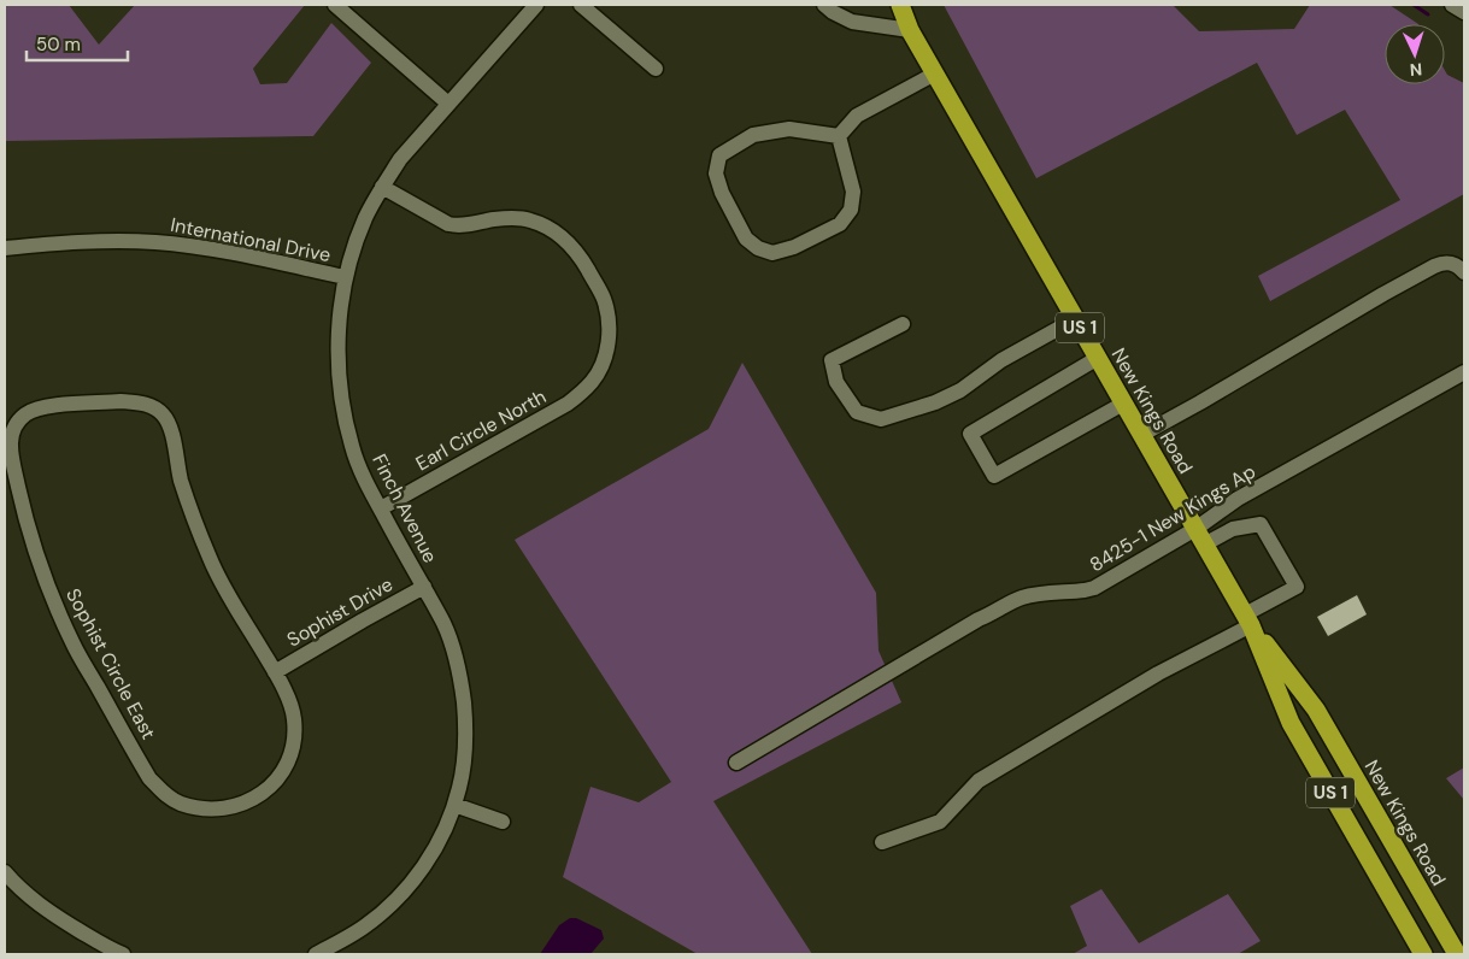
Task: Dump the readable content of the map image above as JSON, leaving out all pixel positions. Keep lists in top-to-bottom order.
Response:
{
  "streets": {
    "highway": ["US 1", "New Kings Road"],
    "street": [
      "International Drive",
      "Earl Circle North",
      "Finch Avenue",
      "8425-1 New Kings Ap",
      "Sophist Drive",
      "Sophist Circle East"
    ]
  },
  "crossings": [
    ["International Drive", "Finch Avenue"],
    ["New Kings Road", "8425-1 New Kings Ap"],
    ["Earl Circle North", "Finch Avenue"],
    ["Finch Avenue", "Sophist Drive"],
    ["Sophist Drive", "Sophist Circle East"]
  ],
  "scale_bar": "50 m",
  "north": "bottom"
}
